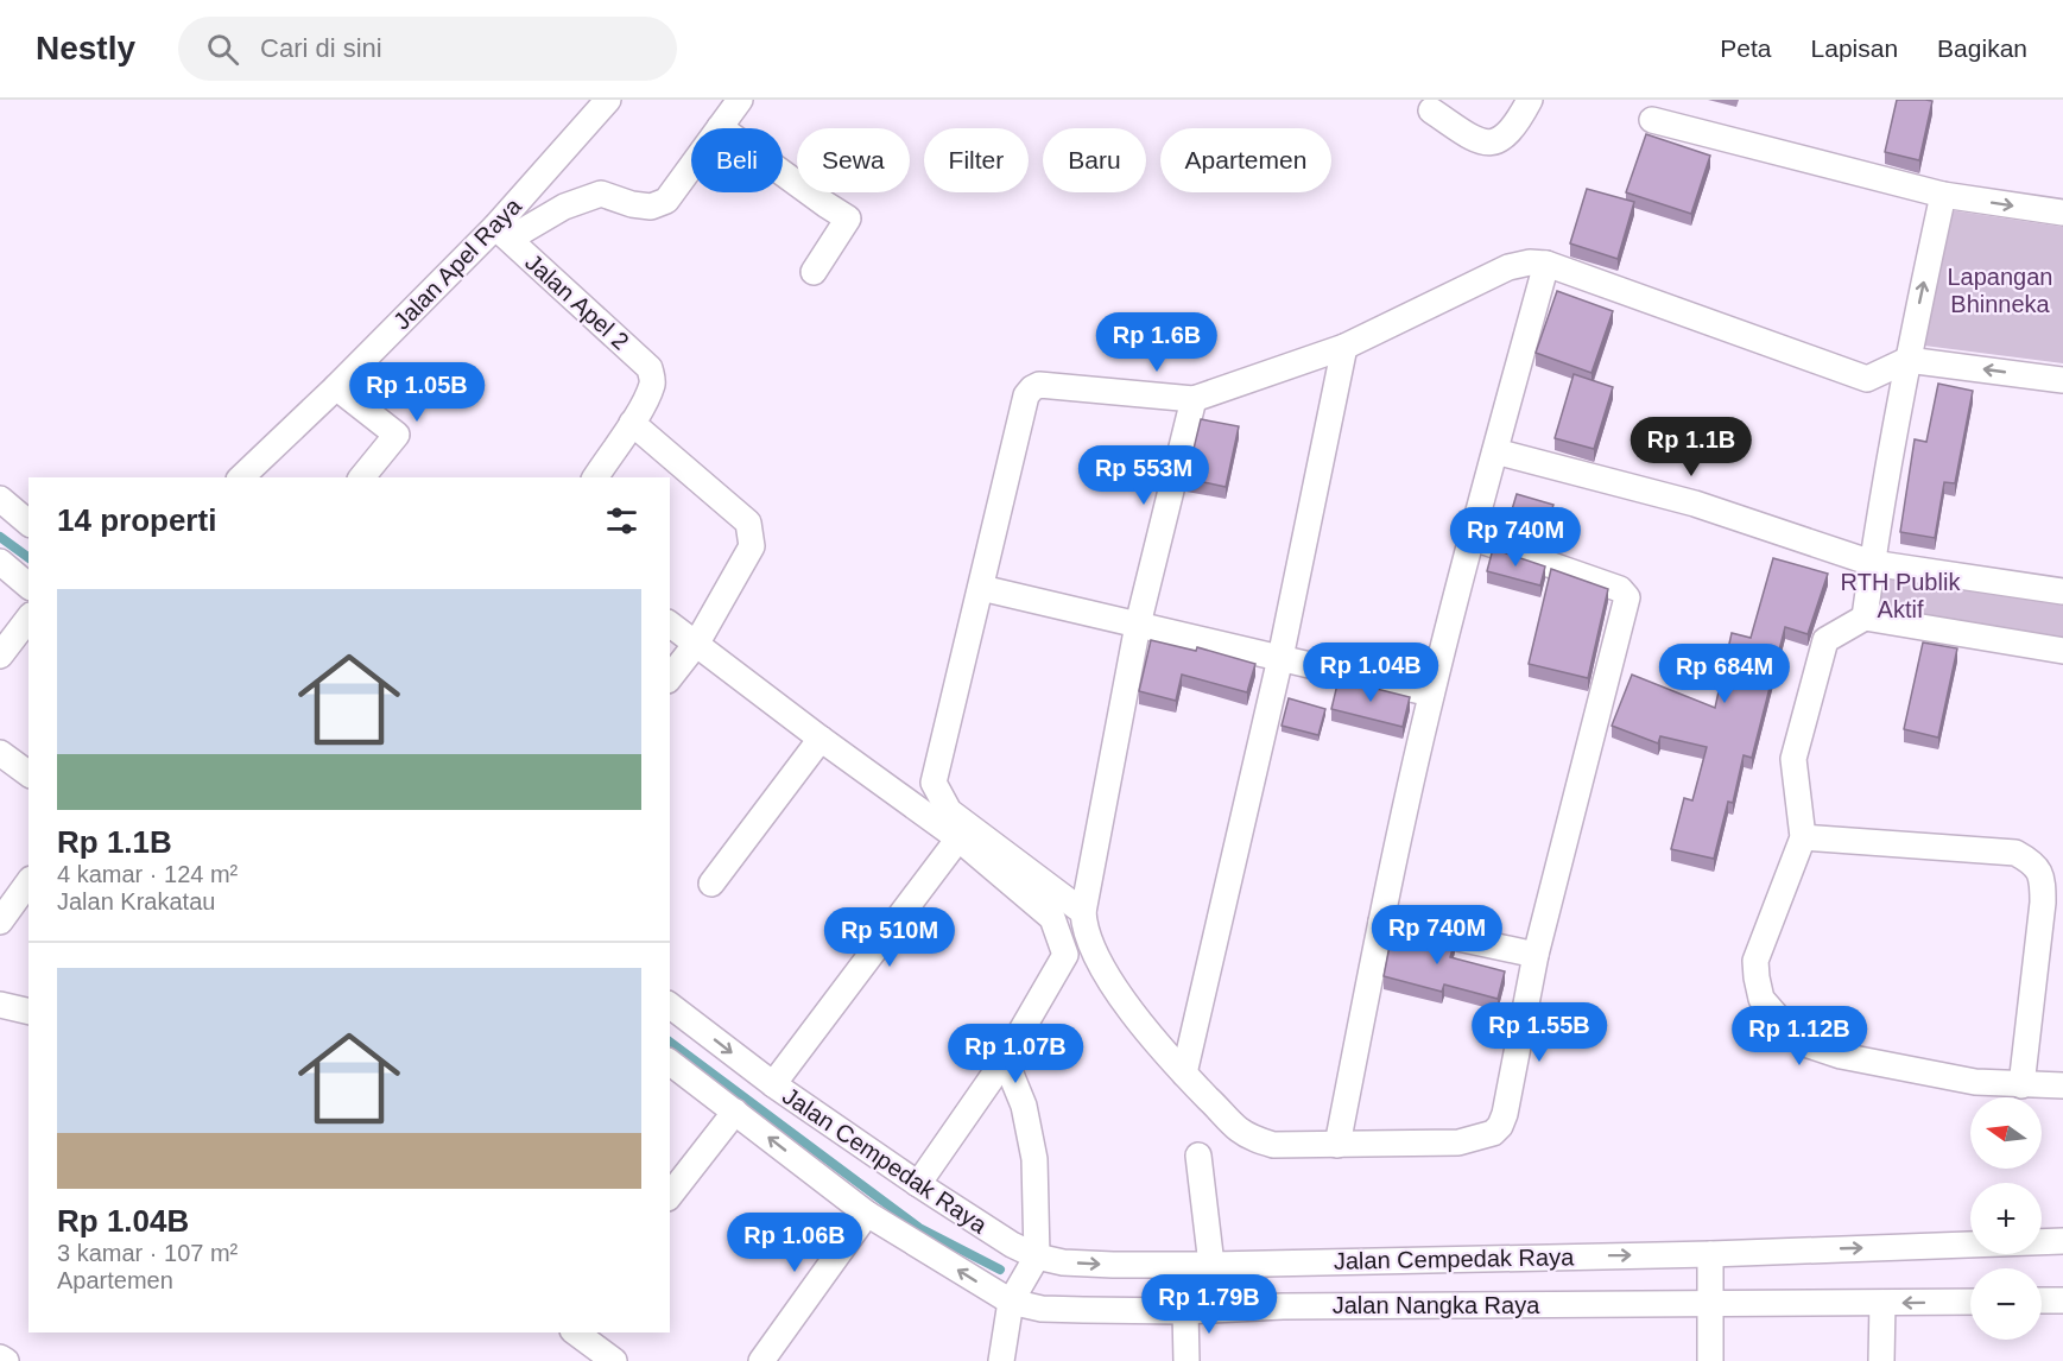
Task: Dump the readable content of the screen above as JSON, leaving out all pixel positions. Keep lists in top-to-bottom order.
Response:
{
  "streets": {
    "street": [
      "Jalan Apel Raya",
      "Jalan Apel 2",
      "Jalan Cempedak Raya",
      "Jalan Nangka Raya"
    ]
  },
  "crossings": [
    ["Jalan Apel Raya", "Jalan Apel 2"]
  ],
  "one_way": ["Jalan Cempedak Raya"],
  "parks": ["Lapangan Bhinneka", "RTH Publik Aktif"],
  "north": "left",
  "page": {
    "header": "Nestly",
    "search": "Cari di sini",
    "nav": ["Peta", "Lapisan", "Bagikan"],
    "chip": [
      "Beli",
      "Sewa",
      "Filter",
      "Baru",
      "Apartemen"
    ],
    "price": [
      "Rp 1.6B",
      "Rp 1.05B",
      "Rp 1.1B",
      "Rp 553M",
      "Rp 740M",
      "Rp 1.04B",
      "Rp 684M",
      "Rp 740M",
      "Rp 510M",
      "Rp 1.55B",
      "Rp 1.12B",
      "Rp 1.07B",
      "Rp 1.06B",
      "Rp 1.79B"
    ],
    "heading": "14 properti",
    "list": [
      {
        "name": "Rp 1.1B",
        "note": "4 kamar · 124 m² · Jalan Krakatau"
      },
      {
        "name": "Rp 1.04B",
        "note": "3 kamar · 107 m² · Apartemen"
      }
    ],
    "map_buttons": ["+", "−"]
  }
}
